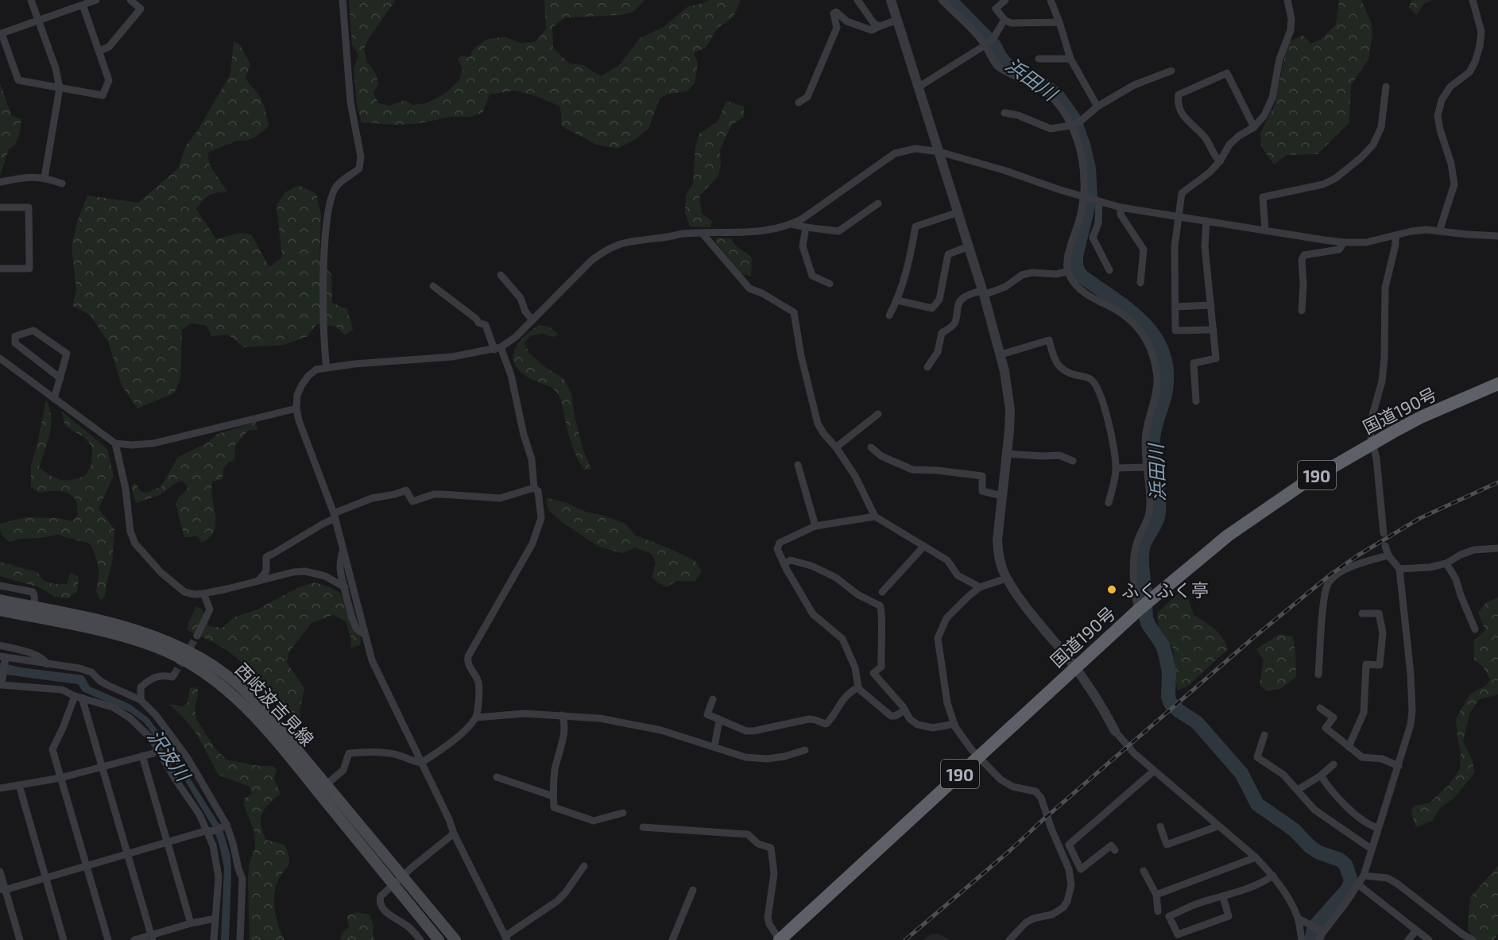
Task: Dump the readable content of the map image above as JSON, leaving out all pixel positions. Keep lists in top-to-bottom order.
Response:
{
  "streets": {
    "highway": ["国道190号", "190"],
    "main road": ["西岐波吉見線"]
  },
  "water": ["浜田川", "沢波川"],
  "places": ["ふくふく亭"]
}
